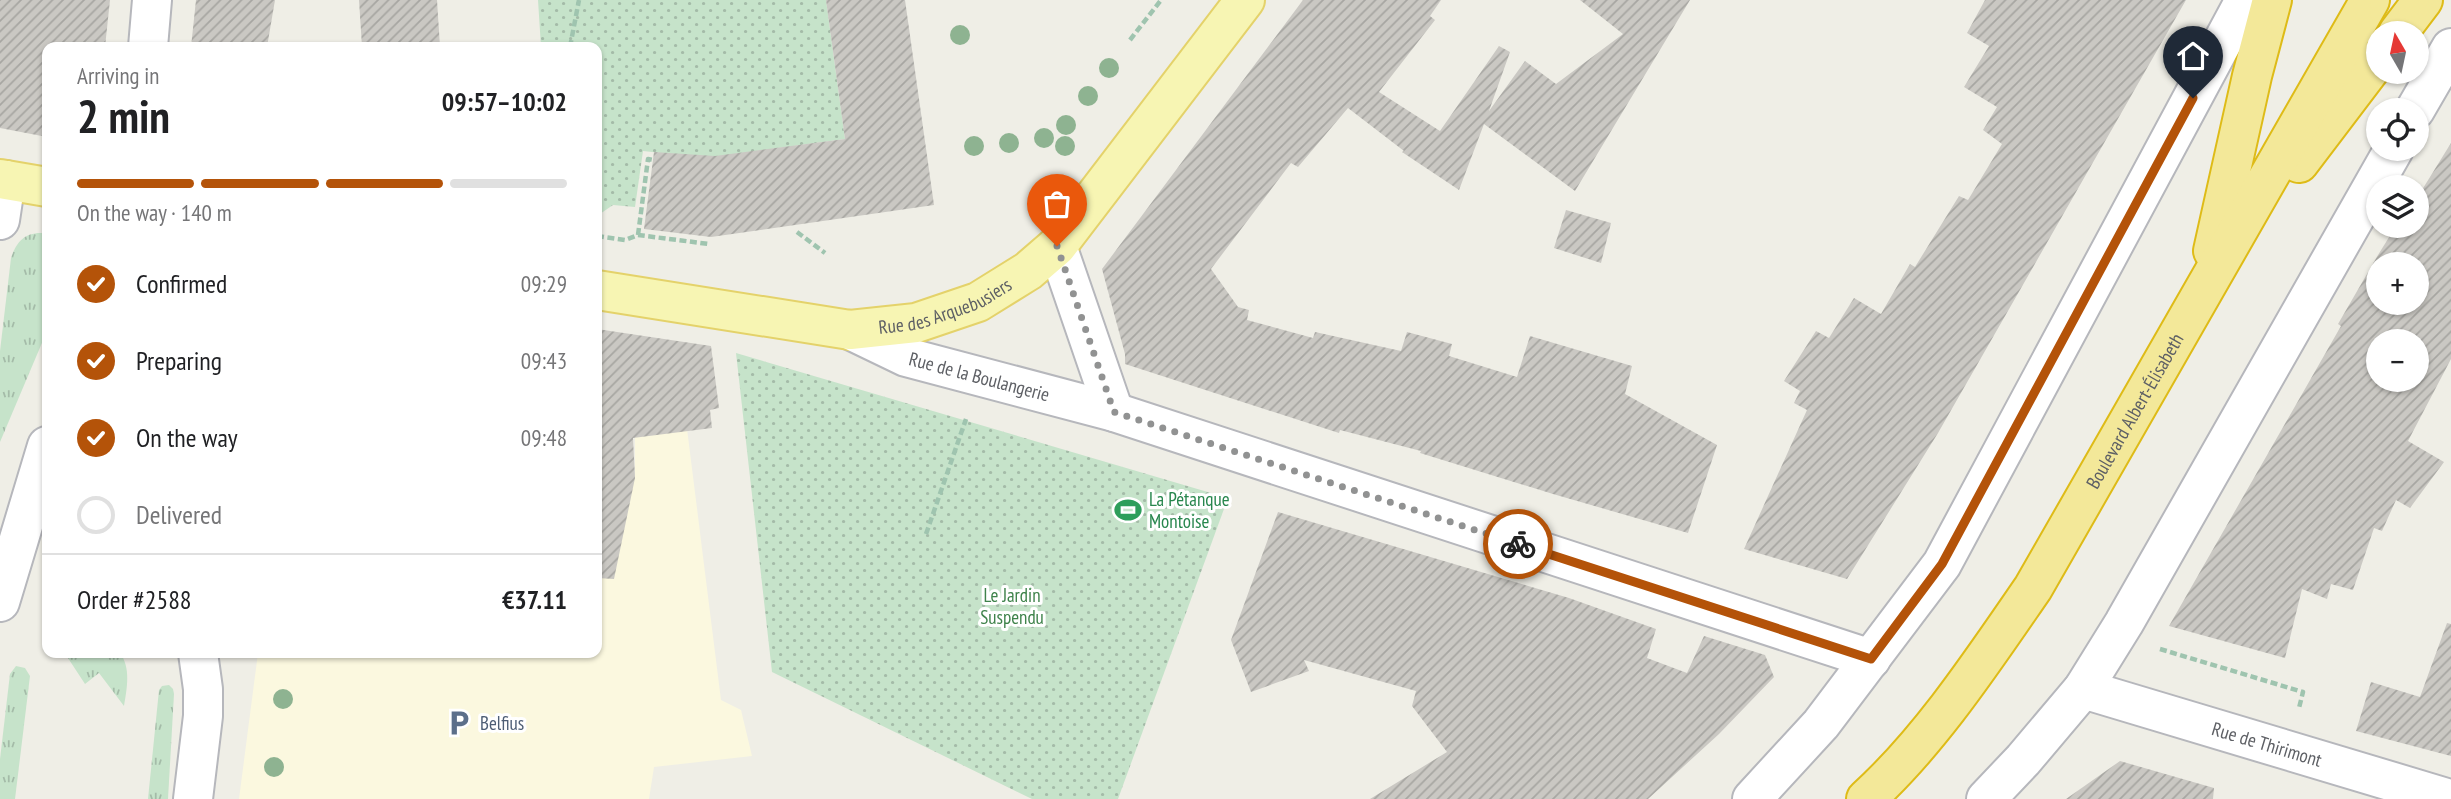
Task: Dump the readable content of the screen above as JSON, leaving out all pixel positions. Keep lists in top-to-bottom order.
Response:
{
  "streets": {
    "highway": ["Boulevard Albert-Élisabeth"],
    "main road": ["Rue des Arquebusiers"],
    "street": ["Rue de la Boulangerie", "Rue de Thirimont"]
  },
  "crossings": [
    ["Rue des Arquebusiers", "Rue de la Boulangerie"]
  ],
  "parks": ["Le Jardin Suspendu"],
  "places": {
    "sports": ["La Pétanque Montoise"],
    "parking": ["Belfius"]
  },
  "north": "top",
  "page": {
    "map_buttons": ["+", "−"],
    "heading": ["2 min", "Arriving in", "09:57–10:02"],
    "panel": ["Order #2588", "€37.11"],
    "bar": "On the way · 140 m",
    "list": [
      ["Confirmed", "09:29"],
      ["Preparing", "09:43"],
      ["On the way", "09:48"],
      "Delivered"
    ]
  }
}
